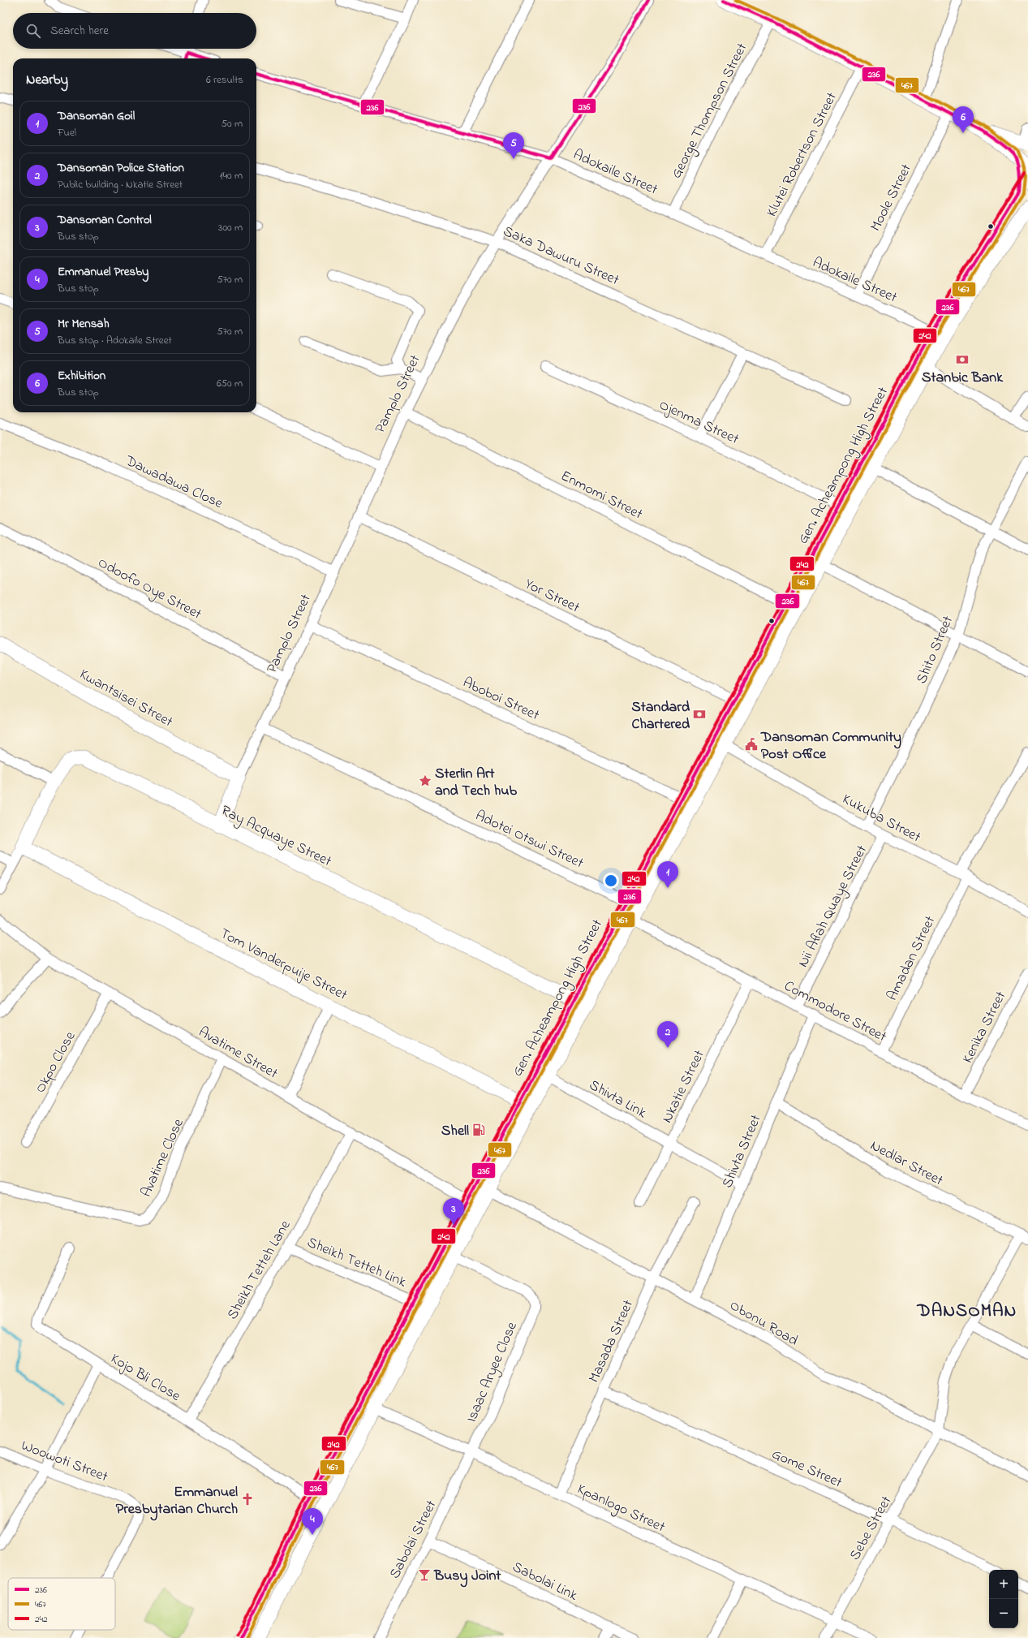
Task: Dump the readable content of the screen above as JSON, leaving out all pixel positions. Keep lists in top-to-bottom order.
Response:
{
  "streets": {
    "main road": [
      "Pamplo Street",
      "Gen. Acheampong High Street",
      "Kwantsisei Street",
      "Ray Acquaye Street",
      "Tom Vanderpuije Street"
    ],
    "street": [
      "George Thompson Street",
      "Klutei Robertson Street",
      "Adokaile Street",
      "Moole Street",
      "Saka Dawuru Street",
      "Ojenma Street",
      "Dawadawa Close",
      "Enmomi Street",
      "Odoofo Oye Street",
      "Yor Street",
      "Shito Street",
      "Aboboi Street",
      "Kukuba Street",
      "Adotei Otswi Street",
      "Nii Aflah Quaye Street",
      "Amadan Street",
      "Commodore Street",
      "Kenika Street",
      "Avatime Street",
      "Okpo Close",
      "Nkatie Street",
      "Shivta Link",
      "Shivta Street",
      "Avatime Close",
      "Nedlar Street",
      "Sheikh Tetteh Link",
      "Sheikh Tetteh Lane",
      "Obonu Road",
      "Masada Street",
      "Isaac Aryee Close",
      "Kojo Bli Close",
      "Woowoti Street",
      "Gome Street",
      "Kpanlogo Street",
      "Sebe Street",
      "Sabolai Street",
      "Sabolai Link"
    ]
  },
  "crossings": [
    ["George Thompson Street", "Adokaile Street"],
    ["Klutei Robertson Street", "Adokaile Street"],
    ["Adokaile Street", "Moole Street"],
    ["Adokaile Street", "Pamplo Street"],
    ["Adokaile Street", "Gen. Acheampong High Street"],
    ["Saka Dawuru Street", "Pamplo Street"],
    ["Pamplo Street", "Dawadawa Close"],
    ["Pamplo Street", "Enmomi Street"],
    ["Pamplo Street", "Odoofo Oye Street"],
    ["Pamplo Street", "Yor Street"],
    ["Pamplo Street", "Kwantsisei Street"],
    ["Pamplo Street", "Aboboi Street"],
    ["Pamplo Street", "Ray Acquaye Street"],
    ["Pamplo Street", "Adotei Otswi Street"],
    ["Ojenma Street", "Gen. Acheampong High Street"],
    ["Gen. Acheampong High Street", "Enmomi Street"],
    ["Gen. Acheampong High Street", "Yor Street"],
    ["Gen. Acheampong High Street", "Aboboi Street"],
    ["Gen. Acheampong High Street", "Kukuba Street"],
    ["Gen. Acheampong High Street", "Ray Acquaye Street"],
    ["Gen. Acheampong High Street", "Adotei Otswi Street"],
    ["Gen. Acheampong High Street", "Tom Vanderpuije Street"],
    ["Gen. Acheampong High Street", "Commodore Street"],
    ["Gen. Acheampong High Street", "Avatime Street"],
    ["Gen. Acheampong High Street", "Shivta Link"],
    ["Gen. Acheampong High Street", "Sheikh Tetteh Link"],
    ["Gen. Acheampong High Street", "Obonu Road"],
    ["Gen. Acheampong High Street", "Isaac Aryee Close"],
    ["Gen. Acheampong High Street", "Kojo Bli Close"],
    ["Gen. Acheampong High Street", "Kpanlogo Street"],
    ["Shito Street", "Kukuba Street"],
    ["Kukuba Street", "Nii Aflah Quaye Street"],
    ["Kukuba Street", "Amadan Street"],
    ["Ray Acquaye Street", "Tom Vanderpuije Street"],
    ["Nii Aflah Quaye Street", "Commodore Street"],
    ["Amadan Street", "Commodore Street"],
    ["Commodore Street", "Kenika Street"],
    ["Commodore Street", "Nkatie Street"],
    ["Commodore Street", "Shivta Street"],
    ["Avatime Street", "Okpo Close"],
    ["Avatime Street", "Avatime Close"],
    ["Avatime Street", "Sheikh Tetteh Lane"],
    ["Nkatie Street", "Shivta Link"],
    ["Shivta Link", "Shivta Street"],
    ["Shivta Street", "Nedlar Street"],
    ["Shivta Street", "Obonu Road"],
    ["Sheikh Tetteh Link", "Sheikh Tetteh Lane"],
    ["Sheikh Tetteh Lane", "Kojo Bli Close"],
    ["Obonu Road", "Masada Street"],
    ["Obonu Road", "Sebe Street"],
    ["Masada Street", "Gome Street"],
    ["Masada Street", "Kpanlogo Street"],
    ["Isaac Aryee Close", "Kpanlogo Street"],
    ["Isaac Aryee Close", "Sabolai Street"],
    ["Gome Street", "Sebe Street"],
    ["Kpanlogo Street", "Sebe Street"],
    ["Kpanlogo Street", "Sabolai Street"],
    ["Sabolai Street", "Sabolai Link"]
  ],
  "districts": ["DANSOMAN"],
  "places": {
    "bank": ["Stanbic Bank", "Standard Chartered"],
    "public building": ["Dansoman Community Post Office"],
    "place": ["Sterlin Art and Tech hub"],
    "fuel station": ["Shell"],
    "church": ["Emmanuel Presbytarian Church"],
    "bar": ["Busy Joint"]
  },
  "lines": ["transit line 236", "transit line 467", "transit line 242"],
  "legend": ["236", "467", "242"],
  "page": {
    "search": "Search here",
    "heading": ["Nearby", "6 results"],
    "list": [
      {
        "mark": "1",
        "name": "Dansoman Goil",
        "note": "Fuel",
        "value": "50 m"
      },
      {
        "mark": "2",
        "name": "Dansoman Police Station",
        "note": "Public building · Nkatie Street",
        "value": "140 m"
      },
      {
        "mark": "3",
        "name": "Dansoman Control",
        "note": "Bus stop",
        "value": "300 m"
      },
      {
        "mark": "4",
        "name": "Emmanuel Presby",
        "note": "Bus stop",
        "value": "570 m"
      },
      {
        "mark": "5",
        "name": "Mr Mensah",
        "note": "Bus stop · Adokaile Street",
        "value": "570 m"
      },
      {
        "mark": "6",
        "name": "Exhibition",
        "note": "Bus stop",
        "value": "650 m"
      }
    ],
    "pins": [
      "6",
      "5",
      "1",
      "2",
      "3",
      "4"
    ],
    "map_buttons": ["+", "−"]
  }
}
